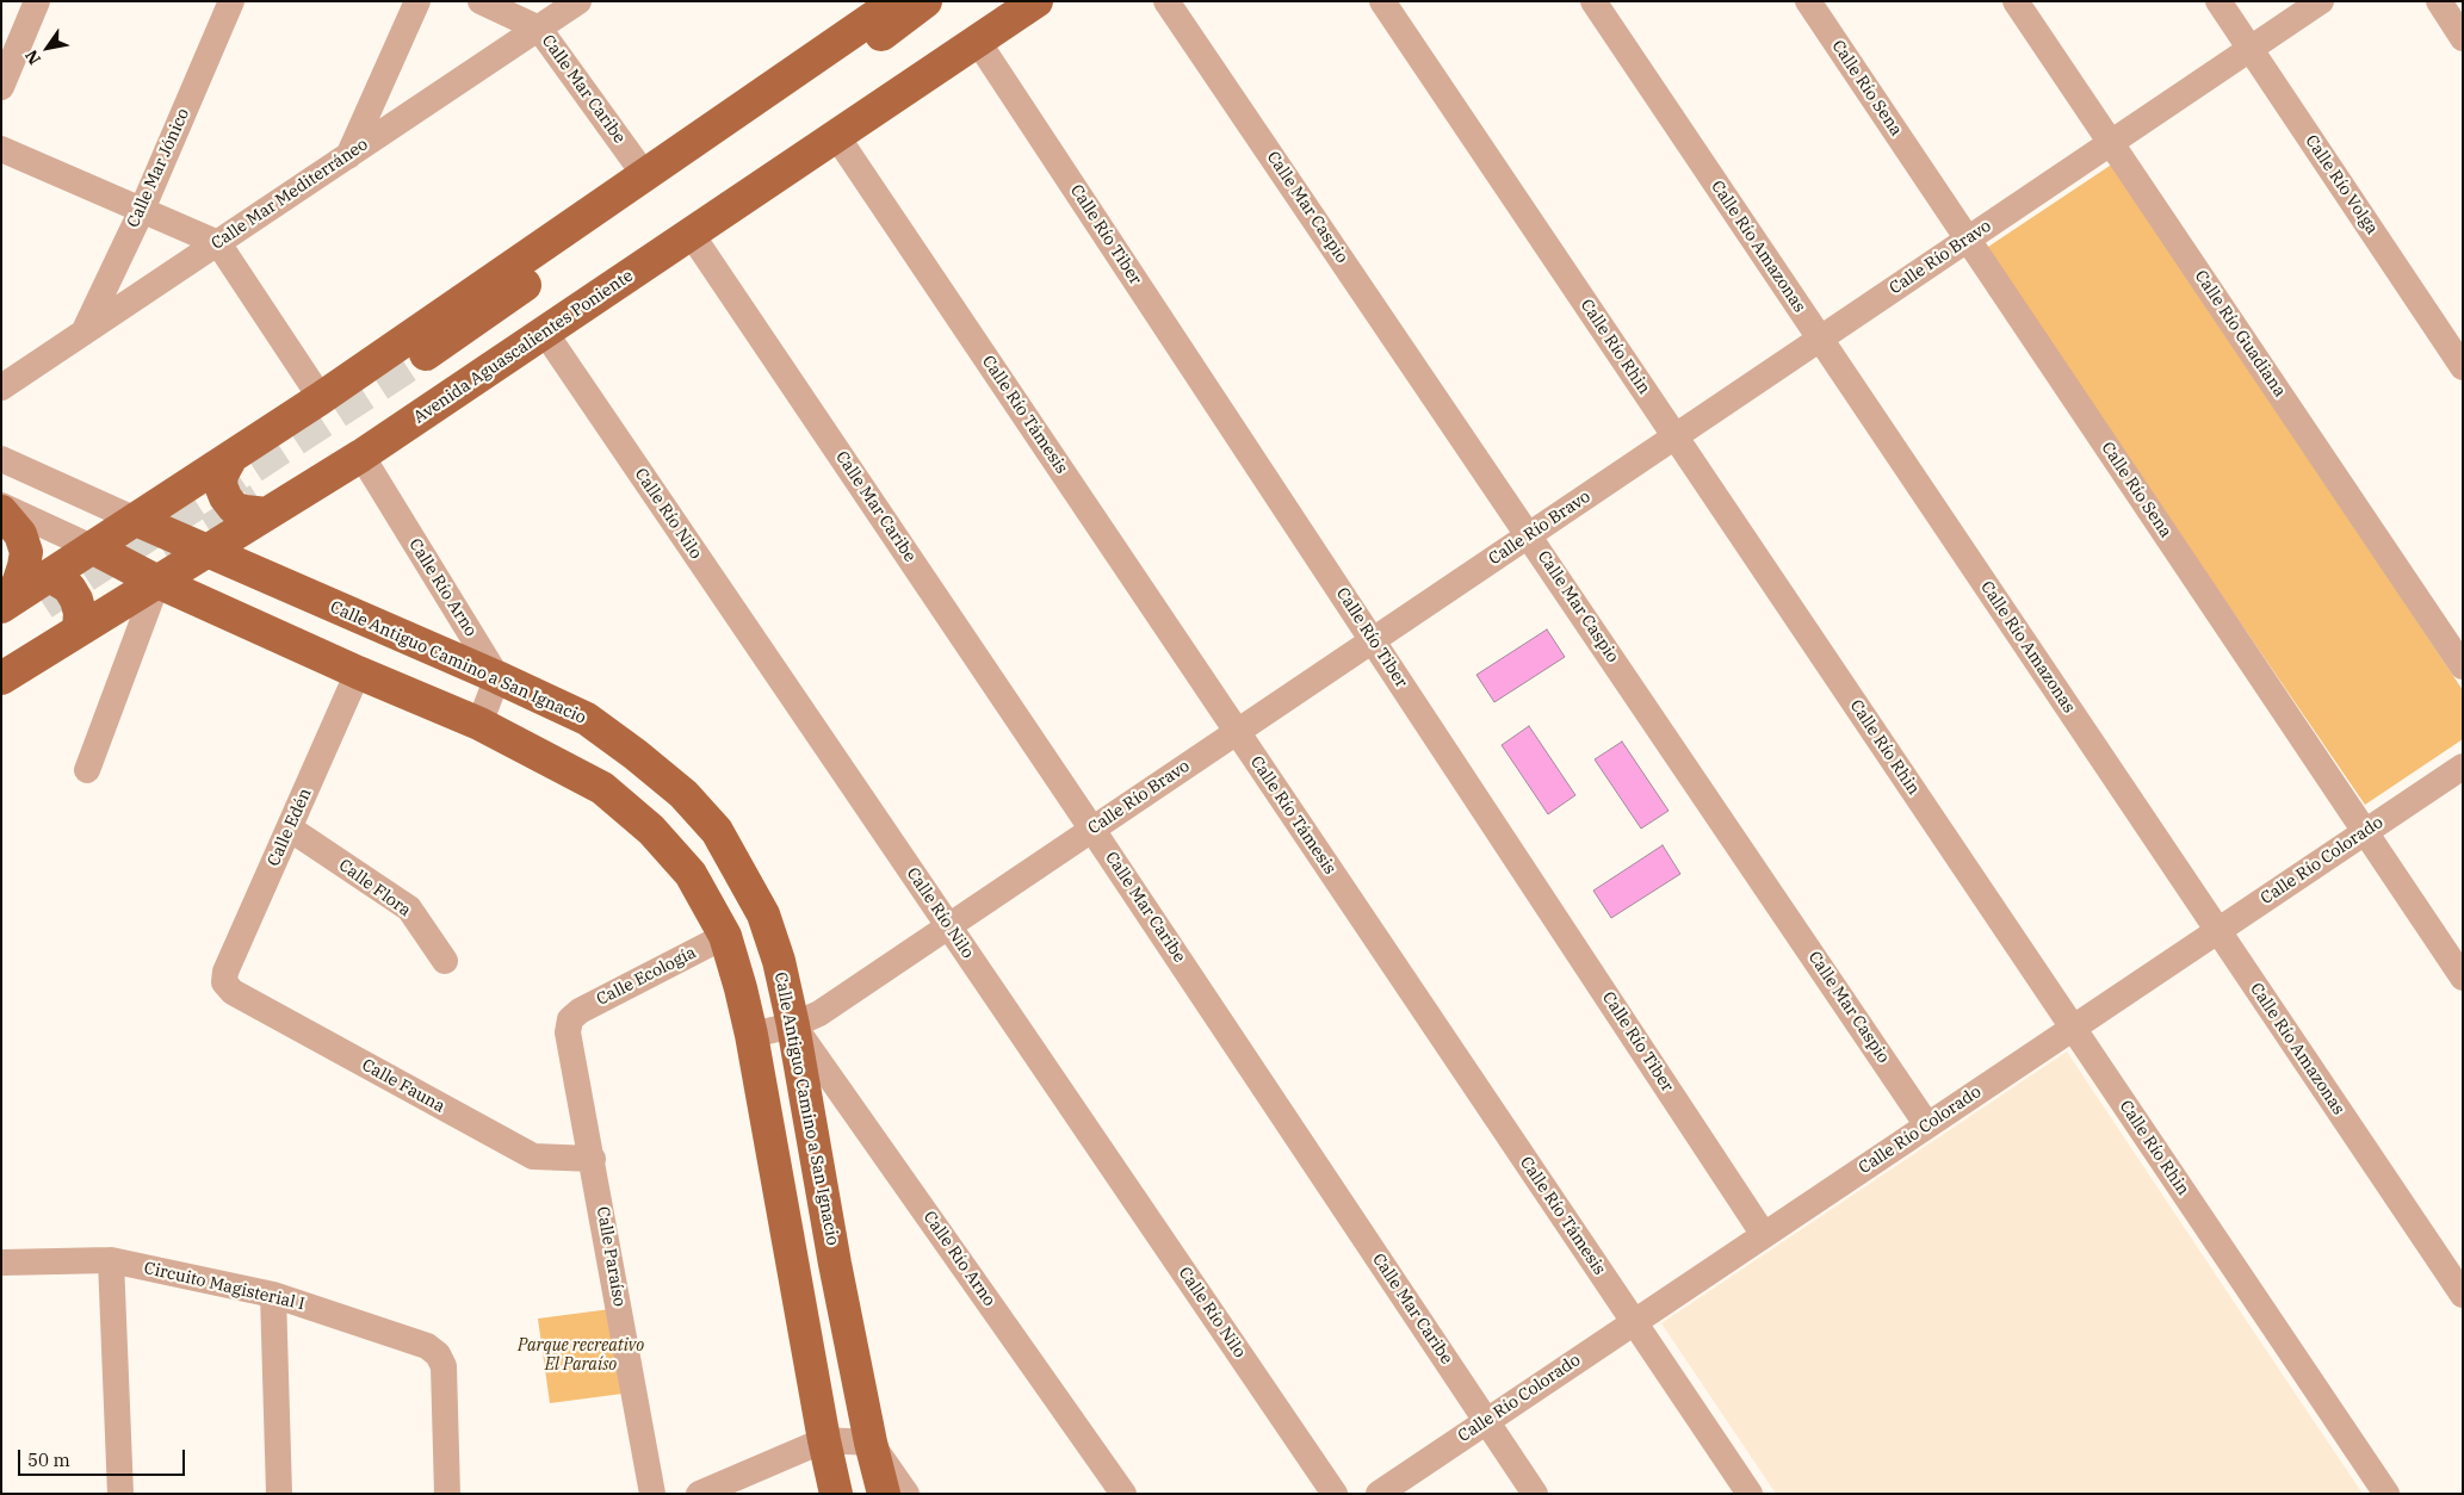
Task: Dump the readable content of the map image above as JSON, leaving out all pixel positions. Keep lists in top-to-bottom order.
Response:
{
  "streets": {
    "main road": ["Avenida Aguascalientes Poniente", "Calle Antiguo Camino a San Ignacio"],
    "street": [
      "Calle Río Sena",
      "Calle Mar Caribe",
      "Calle Mar Jónico",
      "Calle Río Volga",
      "Calle Mar Mediterráneo",
      "Calle Mar Caspio",
      "Calle Río Tiber",
      "Calle Río Amazonas",
      "Calle Río Bravo",
      "Calle Río Guadiana",
      "Calle Río Rhin",
      "Calle Río Támesis",
      "Calle Río Nilo",
      "Calle Río Arno",
      "Calle Edén",
      "Calle Río Colorado",
      "Calle Flora",
      "Calle Ecología",
      "Calle Fauna",
      "Calle Paraíso",
      "Circuito Magisterial I"
    ]
  },
  "crossings": [
    ["Calle Río Sena", "Calle Río Bravo"],
    ["Calle Río Sena", "Calle Río Colorado"],
    ["Calle Mar Caribe", "Calle Mar Mediterráneo"],
    ["Calle Mar Caribe", "Calle Río Bravo"],
    ["Calle Mar Caribe", "Avenida Aguascalientes Poniente"],
    ["Calle Mar Caribe", "Calle Río Colorado"],
    ["Calle Mar Jónico", "Calle Mar Mediterráneo"],
    ["Calle Río Volga", "Calle Río Bravo"],
    ["Calle Mar Caspio", "Calle Río Bravo"],
    ["Calle Mar Caspio", "Calle Río Colorado"],
    ["Calle Río Tiber", "Calle Río Bravo"],
    ["Calle Río Tiber", "Avenida Aguascalientes Poniente"],
    ["Calle Río Tiber", "Calle Río Colorado"],
    ["Calle Río Amazonas", "Calle Río Bravo"],
    ["Calle Río Amazonas", "Calle Río Colorado"],
    ["Calle Río Bravo", "Calle Río Guadiana"],
    ["Calle Río Bravo", "Calle Río Rhin"],
    ["Calle Río Bravo", "Calle Río Támesis"],
    ["Calle Río Bravo", "Calle Río Nilo"],
    ["Calle Río Bravo", "Calle Río Arno"],
    ["Calle Río Bravo", "Calle Antiguo Camino a San Ignacio"],
    ["Avenida Aguascalientes Poniente", "Calle Río Támesis"],
    ["Avenida Aguascalientes Poniente", "Calle Río Nilo"],
    ["Avenida Aguascalientes Poniente", "Calle Río Arno"],
    ["Avenida Aguascalientes Poniente", "Calle Antiguo Camino a San Ignacio"],
    ["Calle Río Rhin", "Calle Río Colorado"],
    ["Calle Río Támesis", "Calle Río Colorado"],
    ["Calle Río Arno", "Calle Antiguo Camino a San Ignacio"],
    ["Calle Edén", "Calle Flora"],
    ["Calle Edén", "Calle Fauna"],
    ["Calle Ecología", "Calle Paraíso"],
    ["Calle Fauna", "Calle Paraíso"]
  ],
  "parks": ["Parque recreativo El Paraíso"],
  "scale_bar": "50 m",
  "north": "bottom left"
}
